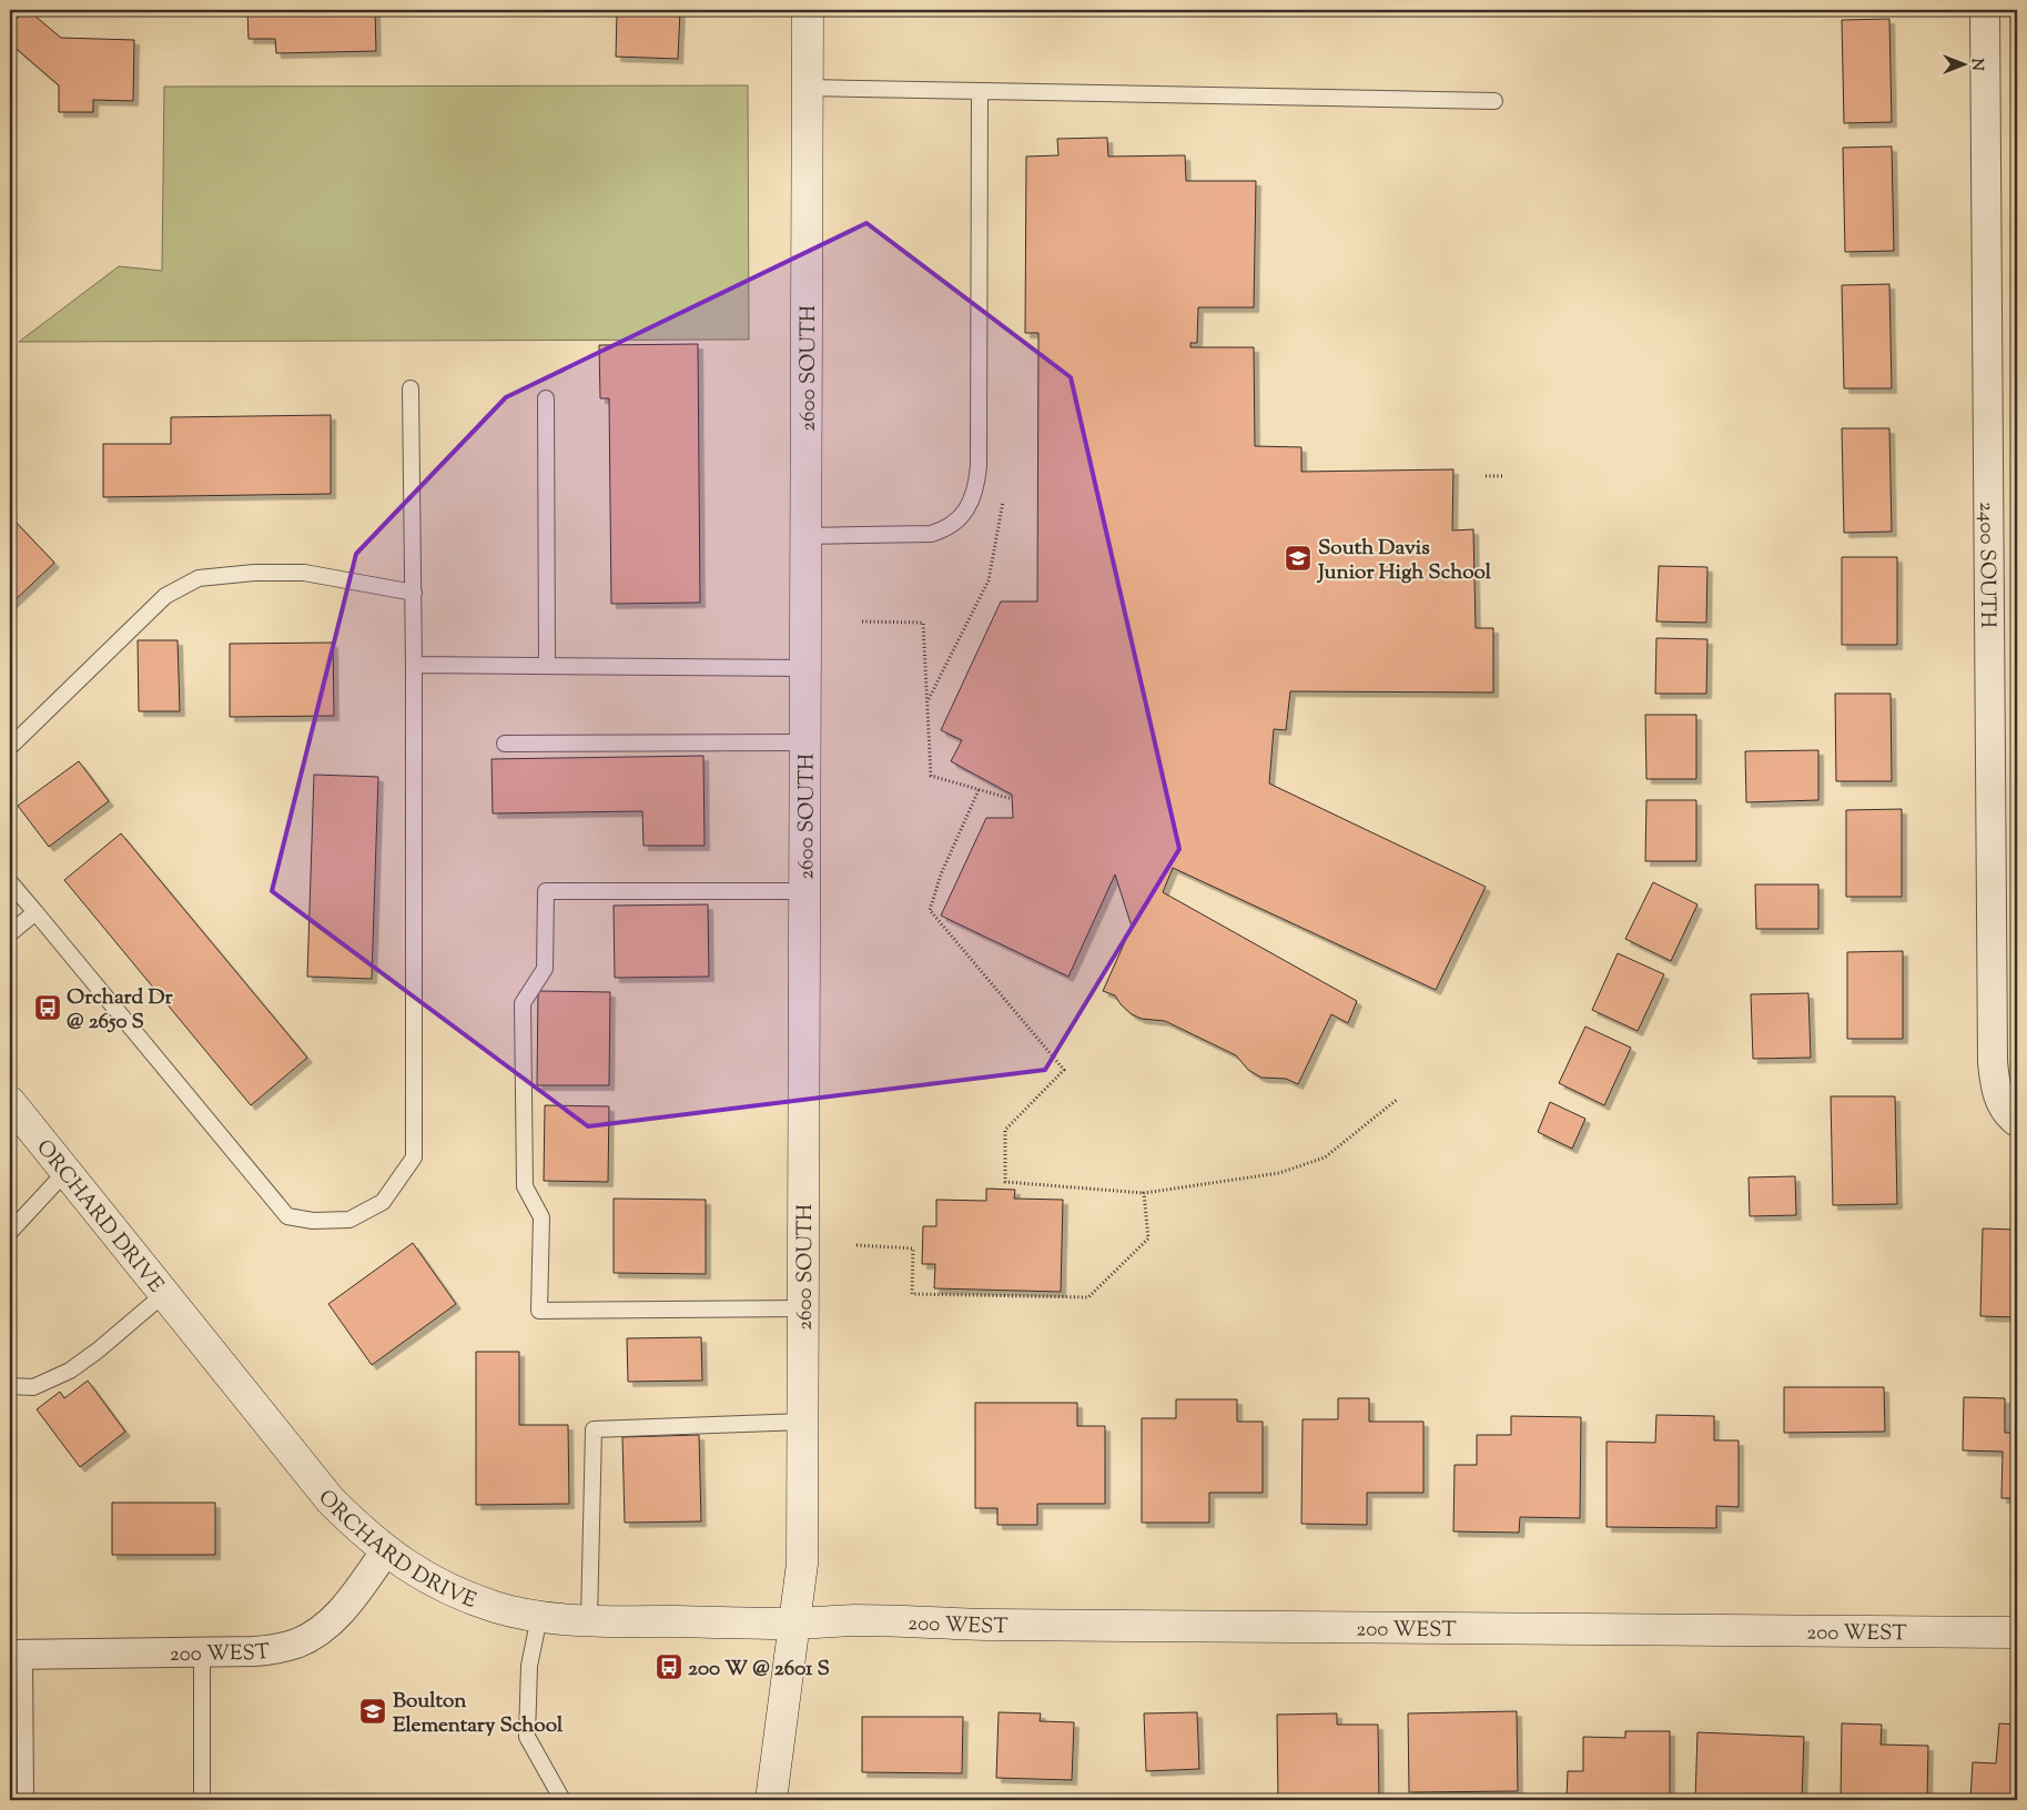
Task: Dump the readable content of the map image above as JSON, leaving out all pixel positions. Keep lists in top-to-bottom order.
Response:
{
  "streets": {
    "main road": ["2600 SOUTH", "ORCHARD DRIVE", "200 WEST"],
    "street": ["2400 SOUTH"]
  },
  "crossings": [
    ["2600 SOUTH", "ORCHARD DRIVE"],
    ["2600 SOUTH", "200 WEST"],
    ["ORCHARD DRIVE", "200 WEST"]
  ],
  "places": {
    "school or university": ["South Davis Junior High School", "Boulton Elementary School"],
    "bus stop": ["Orchard Dr @ 2650 S", "200 W @ 2601 S"]
  },
  "north": "right"
}
